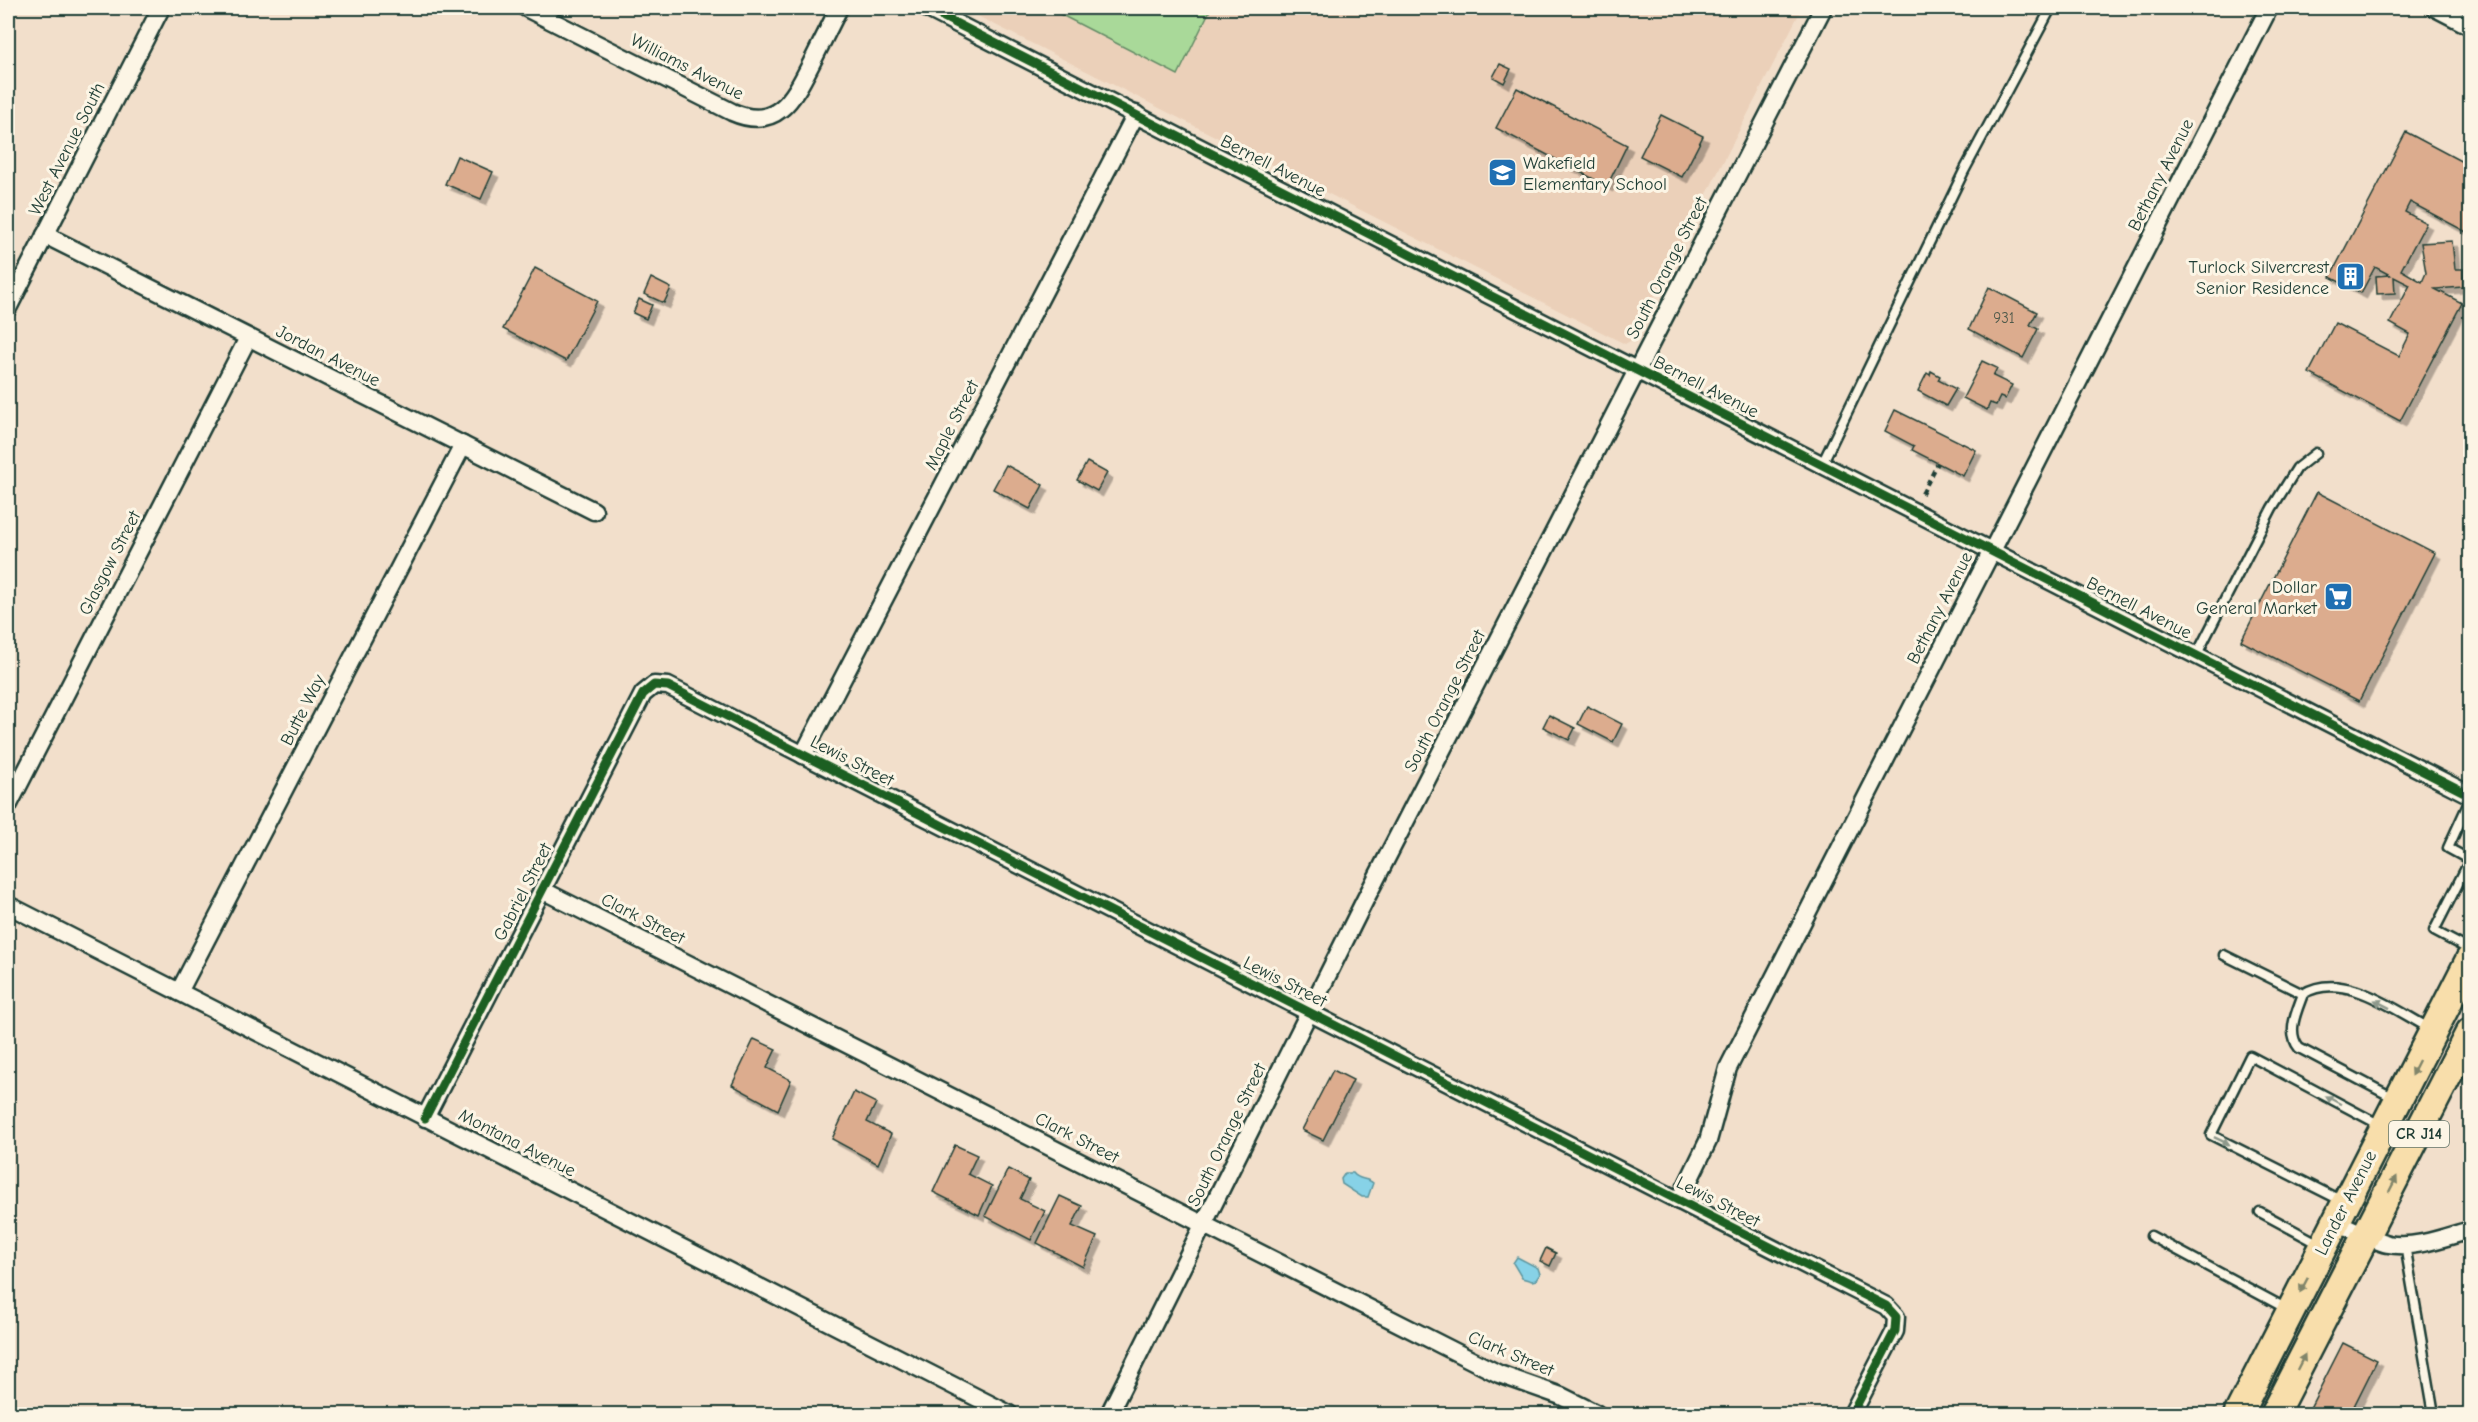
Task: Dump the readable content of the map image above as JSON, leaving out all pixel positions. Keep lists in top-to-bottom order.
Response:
{
  "streets": {
    "main road": ["CR J14", "Lander Avenue"],
    "street": [
      "Williams Avenue",
      "West Avenue South",
      "Bernell Avenue",
      "Bethany Avenue",
      "South Orange Street",
      "Jordan Avenue",
      "Maple Street",
      "Glasgow Street",
      "Butte Way",
      "Lewis Street",
      "Gabriel Street",
      "Clark Street",
      "Montana Avenue"
    ]
  },
  "crossings": [
    ["West Avenue South", "Jordan Avenue"],
    ["Bernell Avenue", "Bethany Avenue"],
    ["Bernell Avenue", "South Orange Street"],
    ["Bernell Avenue", "Maple Street"],
    ["Bethany Avenue", "Lewis Street"],
    ["South Orange Street", "Lewis Street"],
    ["South Orange Street", "Clark Street"],
    ["Jordan Avenue", "Glasgow Street"],
    ["Jordan Avenue", "Butte Way"],
    ["Maple Street", "Lewis Street"],
    ["Butte Way", "Montana Avenue"],
    ["Lewis Street", "Gabriel Street"],
    ["Gabriel Street", "Clark Street"],
    ["Gabriel Street", "Montana Avenue"]
  ],
  "places": {
    "school or university": ["Wakefield Elementary School"],
    "building": ["Turlock Silvercrest Senior Residence"],
    "supermarket": ["Dollar General Market"]
  },
  "house_numbers": ["931"]
}
